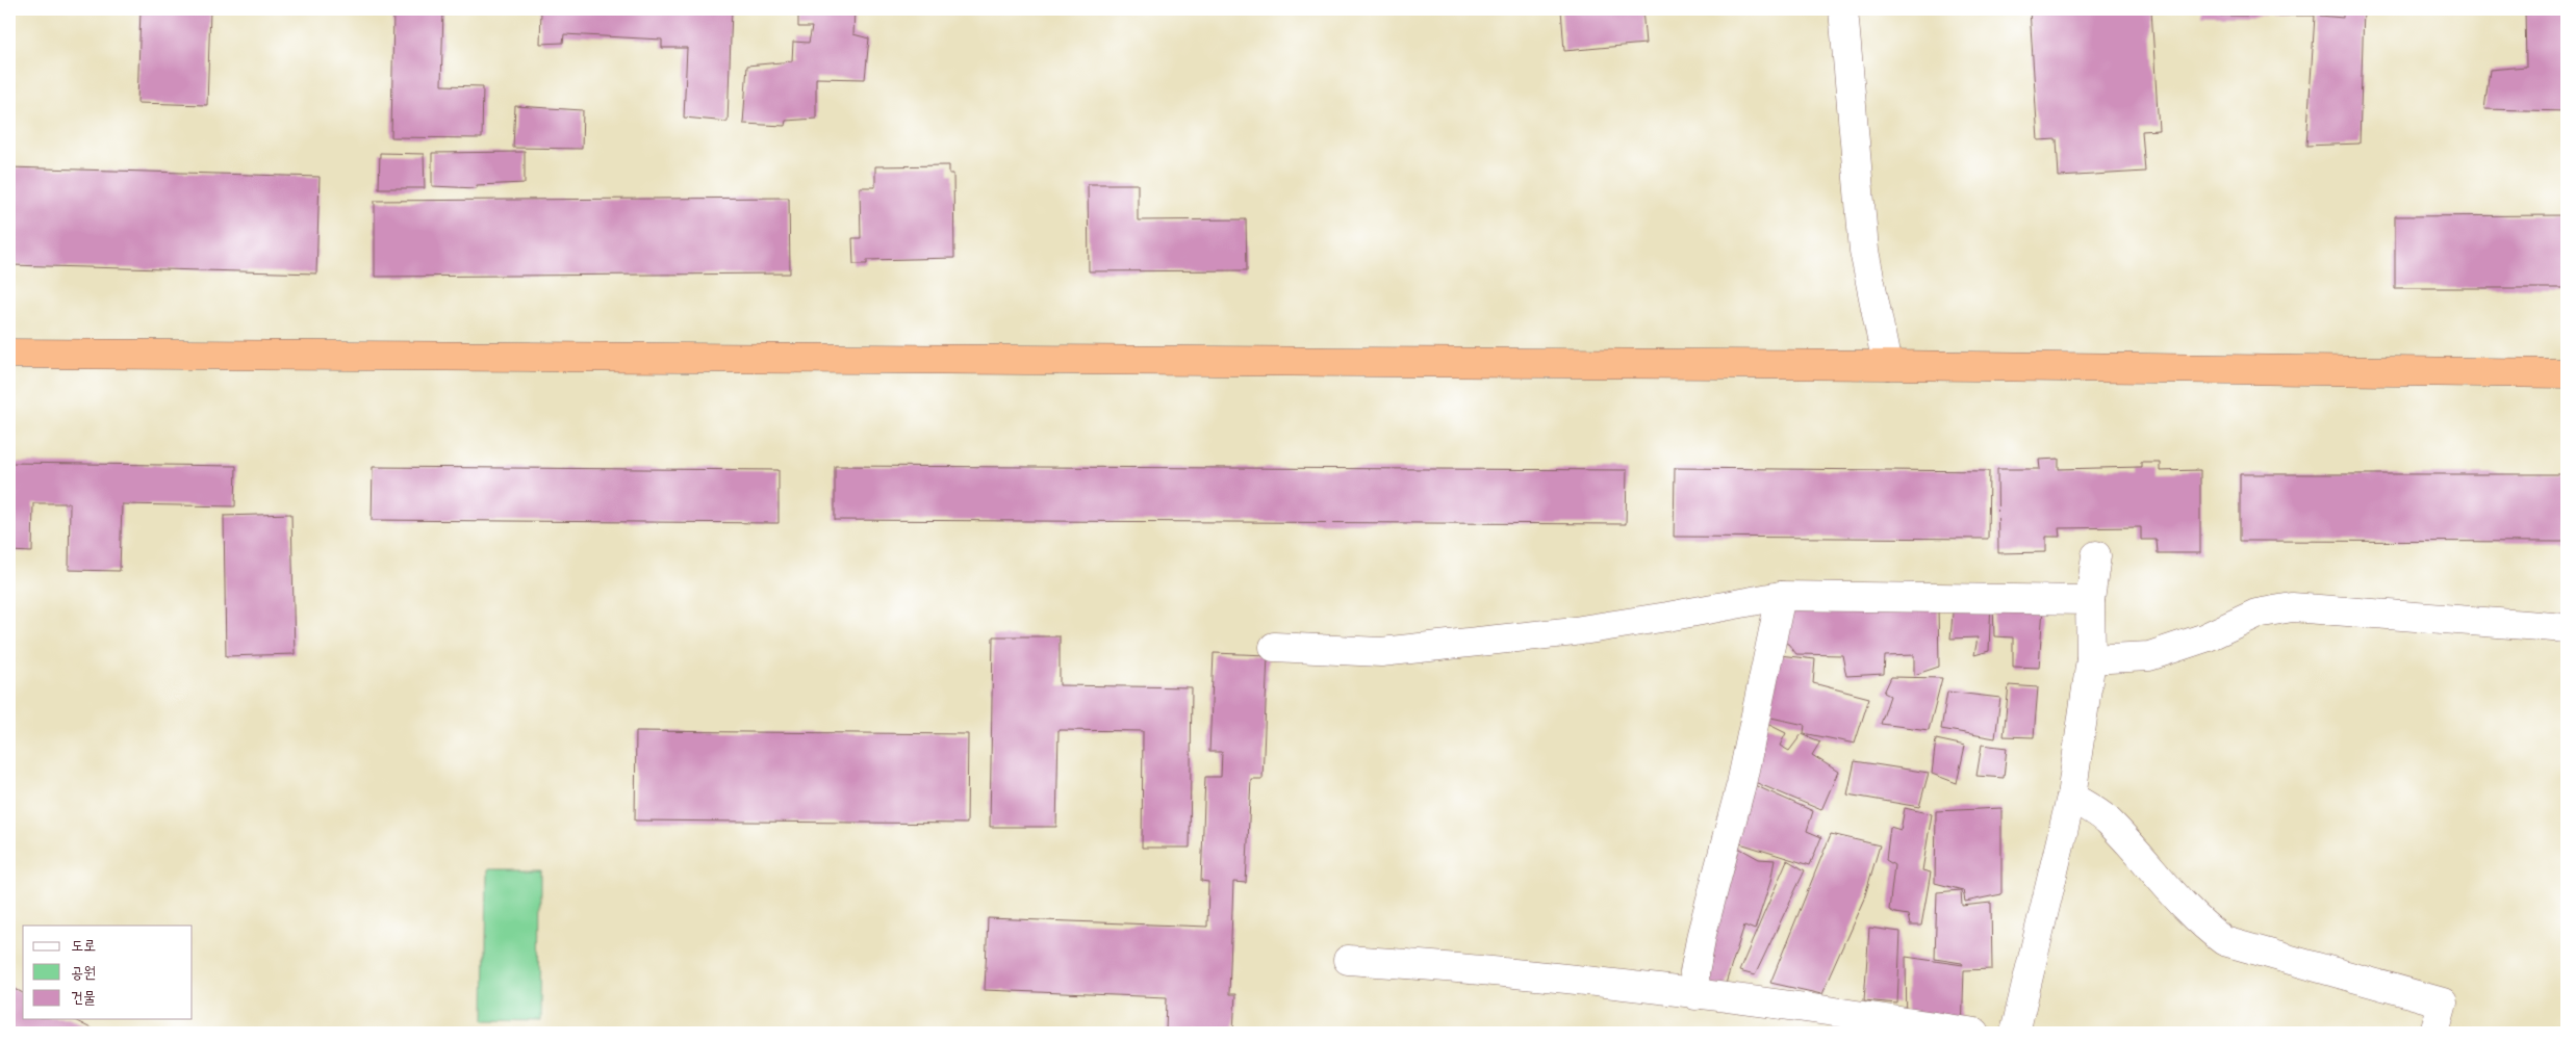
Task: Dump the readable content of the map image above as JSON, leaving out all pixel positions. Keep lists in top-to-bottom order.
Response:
{
  "legend": ["도로", "공원", "건물"]
}
